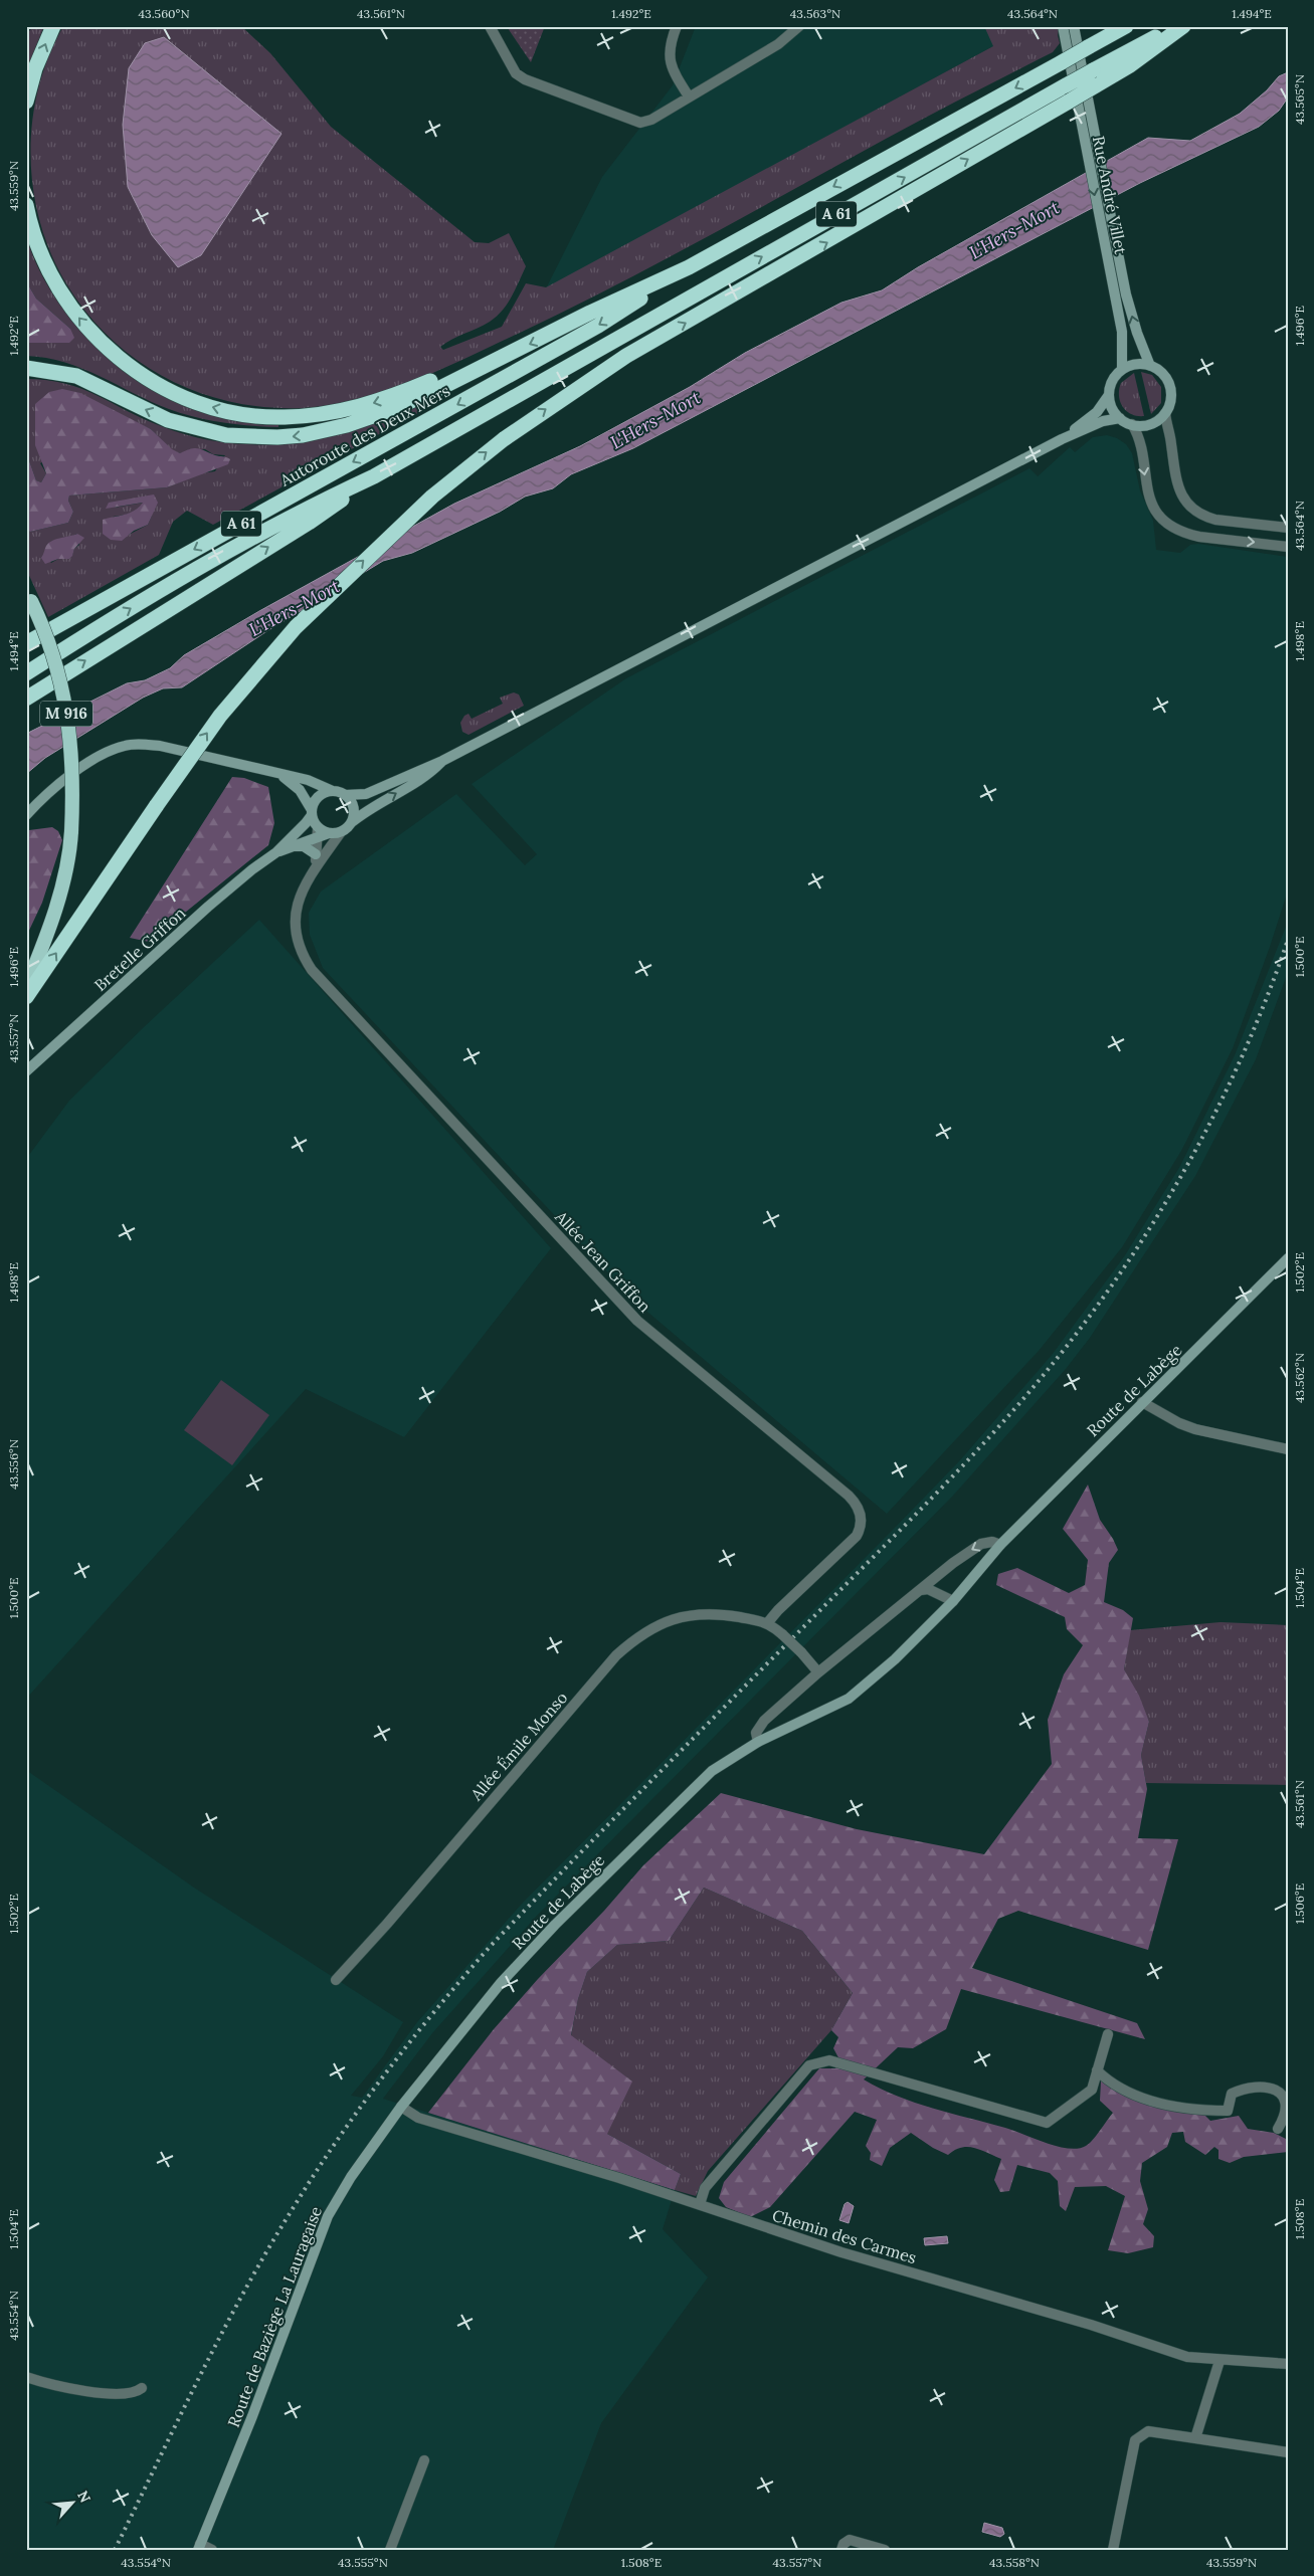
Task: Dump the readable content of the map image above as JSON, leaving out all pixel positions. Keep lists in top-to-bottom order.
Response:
{
  "streets": {
    "highway": ["A 61", "Autoroute des Deux Mers", "M 916"],
    "main road": [
      "Rue André Villet",
      "Bretelle Griffon",
      "Route de Labège",
      "Route de Baziège La Lauragaise"
    ],
    "street": ["Allée Jean Griffon", "Allée Émile Monso", "Chemin des Carmes"]
  },
  "crossings": [
    ["A 61", "Autoroute des Deux Mers"],
    ["Bretelle Griffon", "Allée Jean Griffon"],
    ["Allée Jean Griffon", "Allée Émile Monso"],
    ["Route de Labège", "Chemin des Carmes"],
    ["Route de Labège", "Route de Baziège La Lauragaise"],
    ["Chemin des Carmes", "Route de Baziège La Lauragaise"]
  ],
  "water": ["L'Hers-Mort"],
  "north": "top right",
  "coordinates": [
    "43.560°N",
    "43.561°N",
    "1.492°E",
    "43.563°N",
    "43.564°N",
    "1.494°E",
    "43.565°N",
    "43.559°N",
    "1.496°E",
    "1.498°E",
    "1.500°E",
    "43.557°N",
    "1.502°E",
    "43.562°N",
    "43.556°N",
    "1.504°E",
    "1.506°E",
    "1.508°E",
    "43.554°N",
    "43.555°N",
    "43.558°N"
  ]
}
